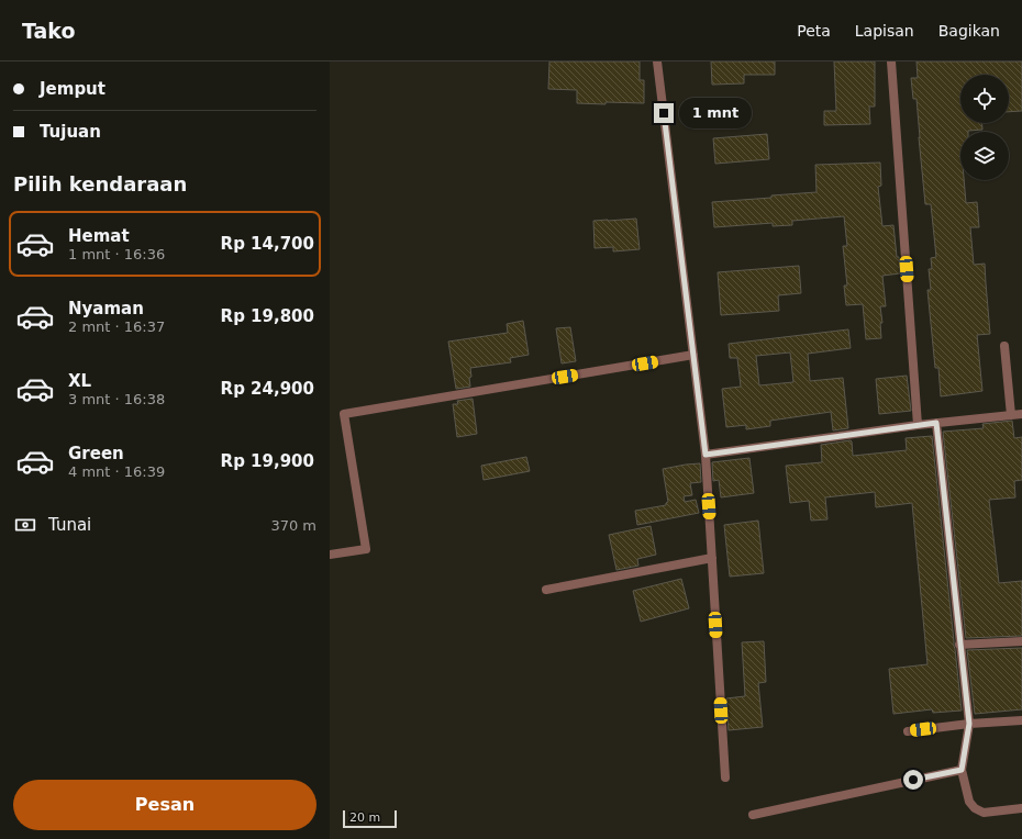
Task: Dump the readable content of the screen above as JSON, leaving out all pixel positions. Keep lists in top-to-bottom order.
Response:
{
  "scale_bar": "20 m",
  "page": {
    "header": "Tako",
    "nav": ["Peta", "Lapisan", "Bagikan"],
    "banner": ["Jemput", "Tujuan"],
    "bubble": "1 mnt",
    "heading": "Pilih kendaraan",
    "list": [
      {
        "name": "Hemat",
        "note": "1 mnt · 16:36",
        "value": "Rp 14,700"
      },
      {
        "name": "Nyaman",
        "note": "2 mnt · 16:37",
        "value": "Rp 19,800"
      },
      {
        "name": "XL",
        "note": "3 mnt · 16:38",
        "value": "Rp 24,900"
      },
      {
        "name": "Green",
        "note": "4 mnt · 16:39",
        "value": "Rp 19,900"
      }
    ],
    "pay": ["Tunai", "370 m"],
    "buttons": "Pesan",
    "scale": "20 m"
  }
}
